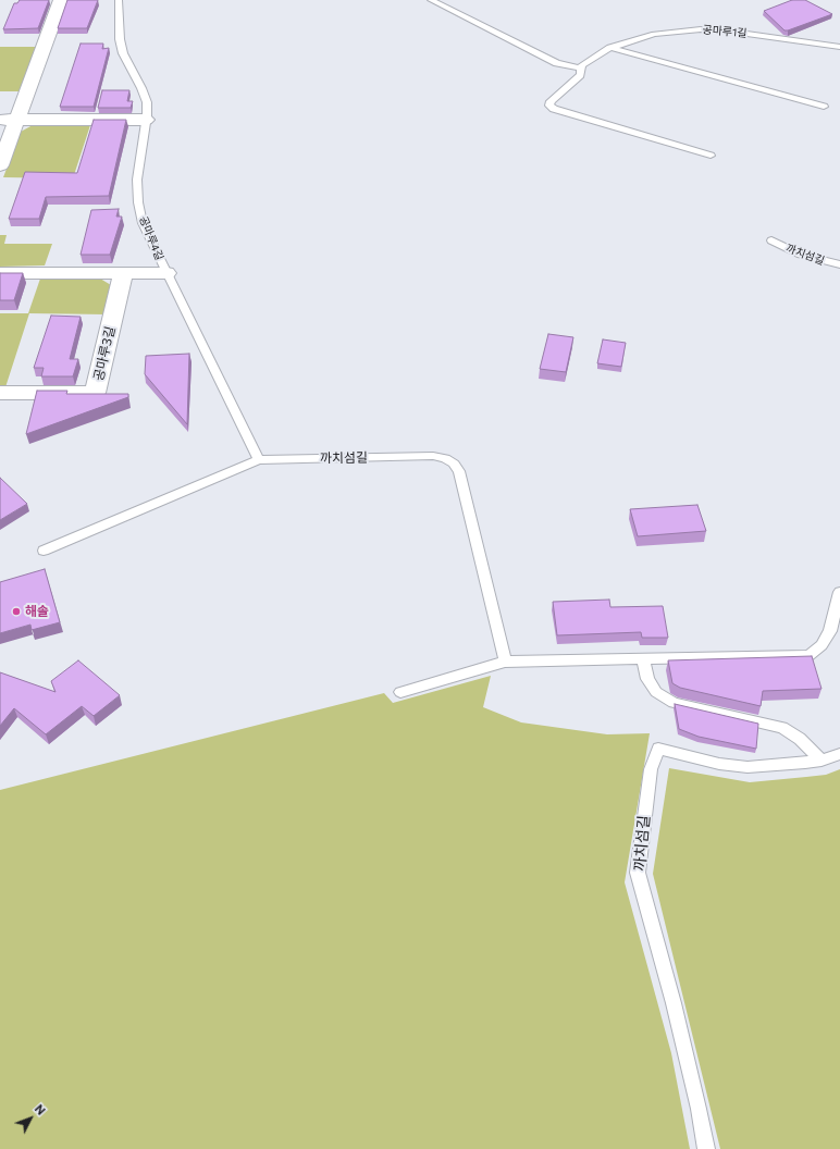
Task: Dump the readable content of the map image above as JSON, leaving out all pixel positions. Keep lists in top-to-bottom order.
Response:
{
  "streets": {
    "street": ["공마루3길"],
    "lane": ["공마루1길", "공마루4길", "까치섬길"]
  },
  "crossings": [
    ["공마루4길", "까치섬길"]
  ],
  "places": ["해솔"],
  "north": "top right"
}
